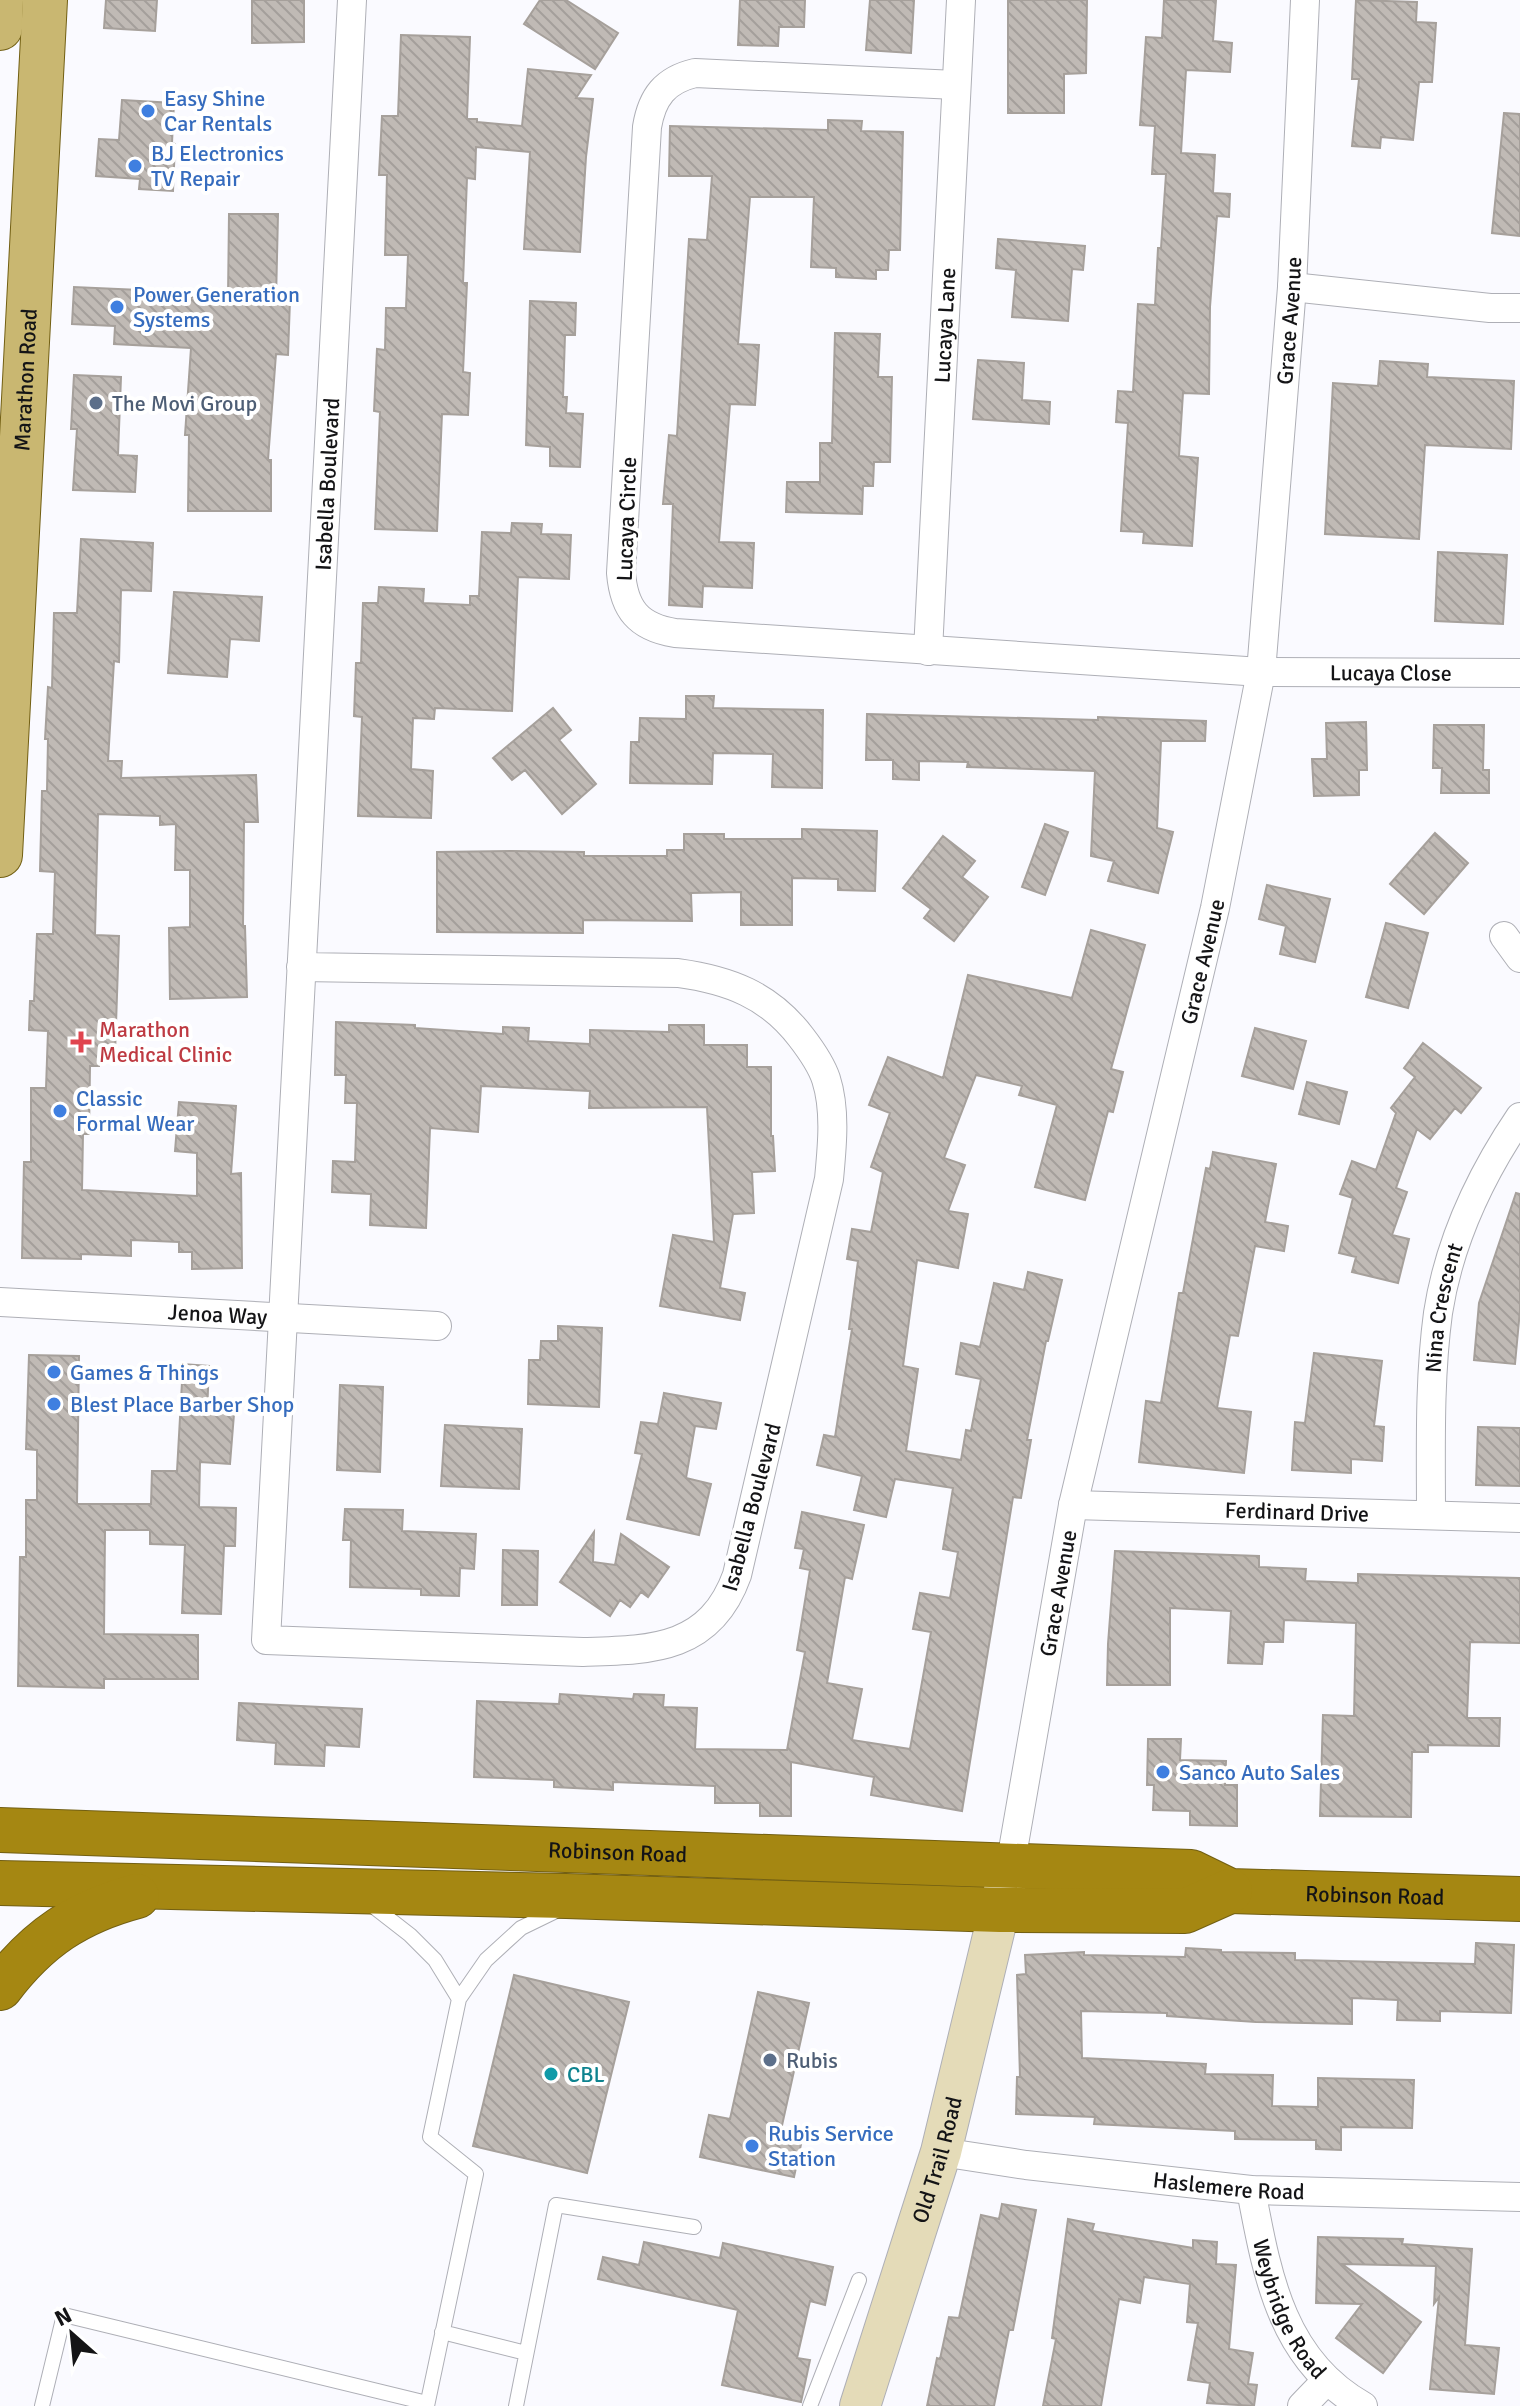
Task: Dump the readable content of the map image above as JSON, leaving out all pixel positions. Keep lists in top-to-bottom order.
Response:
{
  "streets": {
    "highway": ["Robinson Road"],
    "main road": ["Grace Avenue", "Marathon Road", "Old Trail Road"],
    "street": [
      "Lucaya Lane",
      "Isabella Boulevard",
      "Lucaya Circle",
      "Lucaya Close",
      "Nina Crescent",
      "Jenoa Way",
      "Ferdinard Drive",
      "Haslemere Road",
      "Weybridge Road"
    ]
  },
  "crossings": [
    ["Grace Avenue", "Lucaya Circle"],
    ["Grace Avenue", "Lucaya Close"],
    ["Grace Avenue", "Ferdinard Drive"],
    ["Grace Avenue", "Robinson Road"],
    ["Grace Avenue", "Old Trail Road"],
    ["Lucaya Lane", "Lucaya Circle"],
    ["Isabella Boulevard", "Jenoa Way"],
    ["Lucaya Circle", "Lucaya Close"],
    ["Nina Crescent", "Ferdinard Drive"],
    ["Robinson Road", "Old Trail Road"],
    ["Old Trail Road", "Haslemere Road"],
    ["Haslemere Road", "Weybridge Road"]
  ],
  "places": {
    "other": [
      "Easy Shine Car Rentals",
      "BJ Electronics TV Repair",
      "Power Generation Systems",
      "The Movi Group",
      "Classic Formal Wear",
      "Games & Things",
      "Blest Place Barber Shop",
      "Sanco Auto Sales",
      "Rubis",
      "CBL",
      "Rubis Service Station"
    ],
    "health": ["Marathon Medical Clinic"]
  },
  "north": "top left"
}
